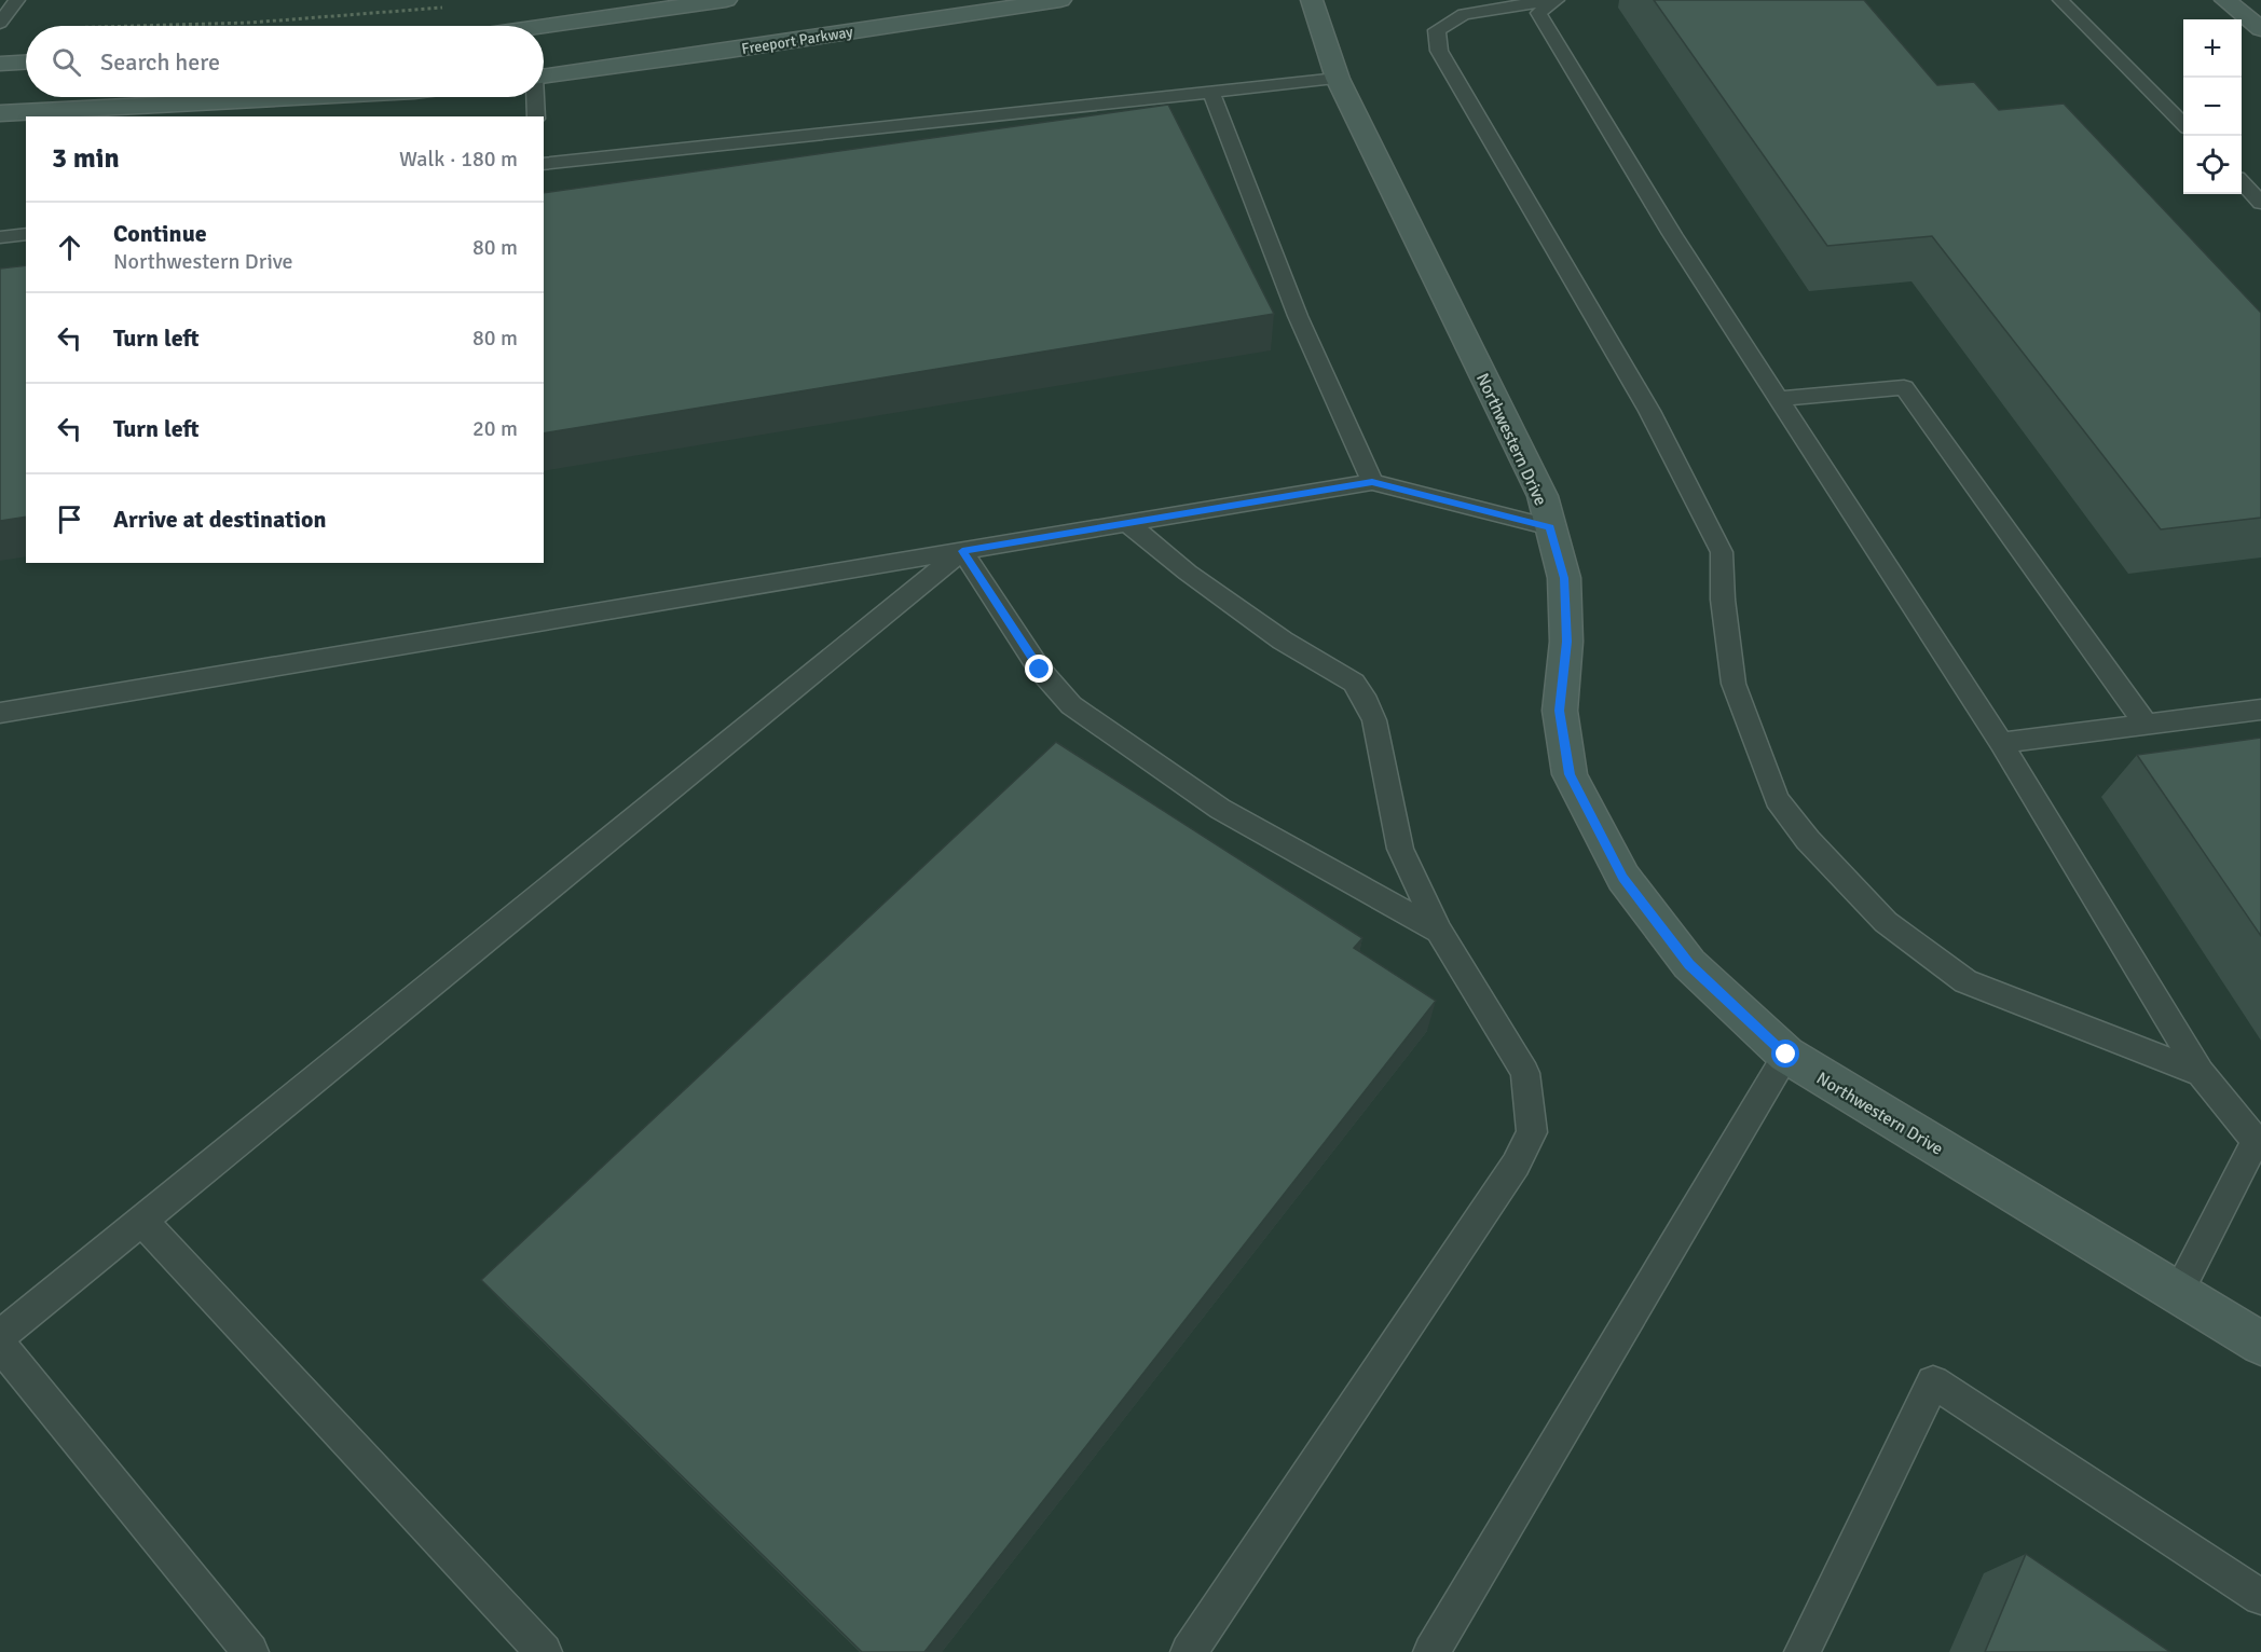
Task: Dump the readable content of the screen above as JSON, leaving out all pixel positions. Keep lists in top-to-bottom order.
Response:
{
  "streets": {
    "street": ["Freeport Parkway", "Northwestern Drive"]
  },
  "page": {
    "map_buttons": ["+", "−"],
    "search": "Search here",
    "heading": ["3 min", "Walk · 180 m"],
    "list": [
      ["Continue", "Northwestern Drive", "80 m"],
      ["Turn left", "80 m"],
      ["Turn left", "20 m"],
      "Arrive at destination"
    ]
  }
}
